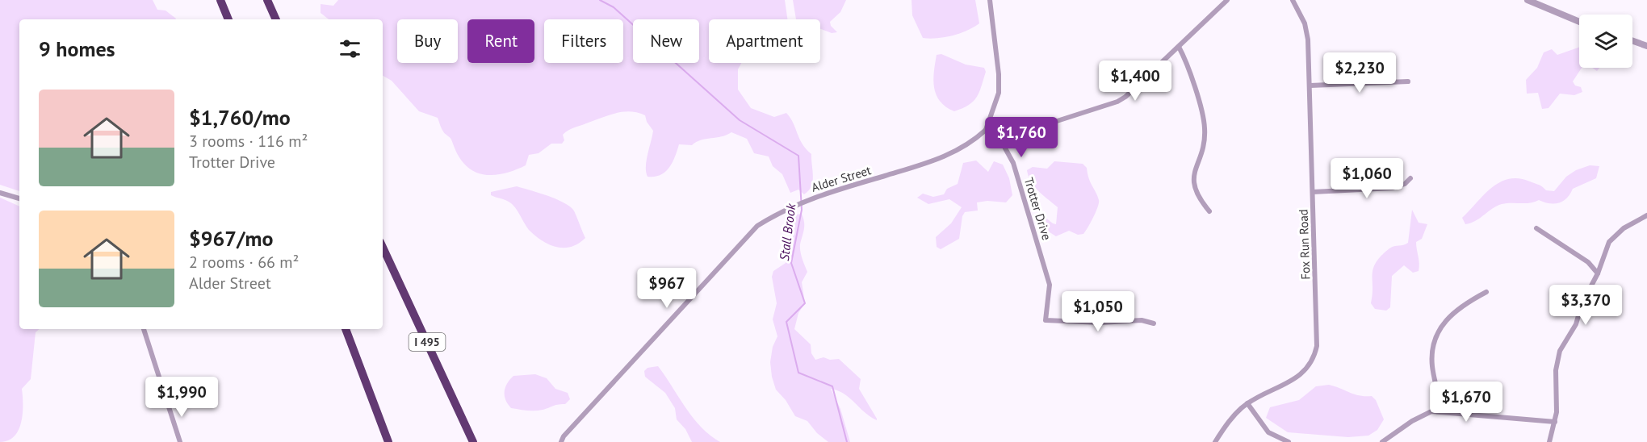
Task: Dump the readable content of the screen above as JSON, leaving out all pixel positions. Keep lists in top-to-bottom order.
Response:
{
  "streets": {
    "highway": ["I 495"],
    "street": ["Alder Street", "Trotter Drive", "Fox Run Road"]
  },
  "crossings": [
    ["Alder Street", "Trotter Drive"]
  ],
  "water": ["Stall Brook"],
  "page": {
    "chip": [
      "Buy",
      "Rent",
      "Filters",
      "New",
      "Apartment"
    ],
    "heading": "9 homes",
    "price": [
      "$2,230",
      "$1,400",
      "$1,760",
      "$1,060",
      "$967",
      "$3,370",
      "$1,050",
      "$1,990",
      "$1,670"
    ],
    "list": [
      {
        "name": "$1,760/mo",
        "note": "3 rooms · 116 m² · Trotter Drive"
      },
      {
        "name": "$967/mo",
        "note": "2 rooms · 66 m² · Alder Street"
      }
    ]
  }
}
